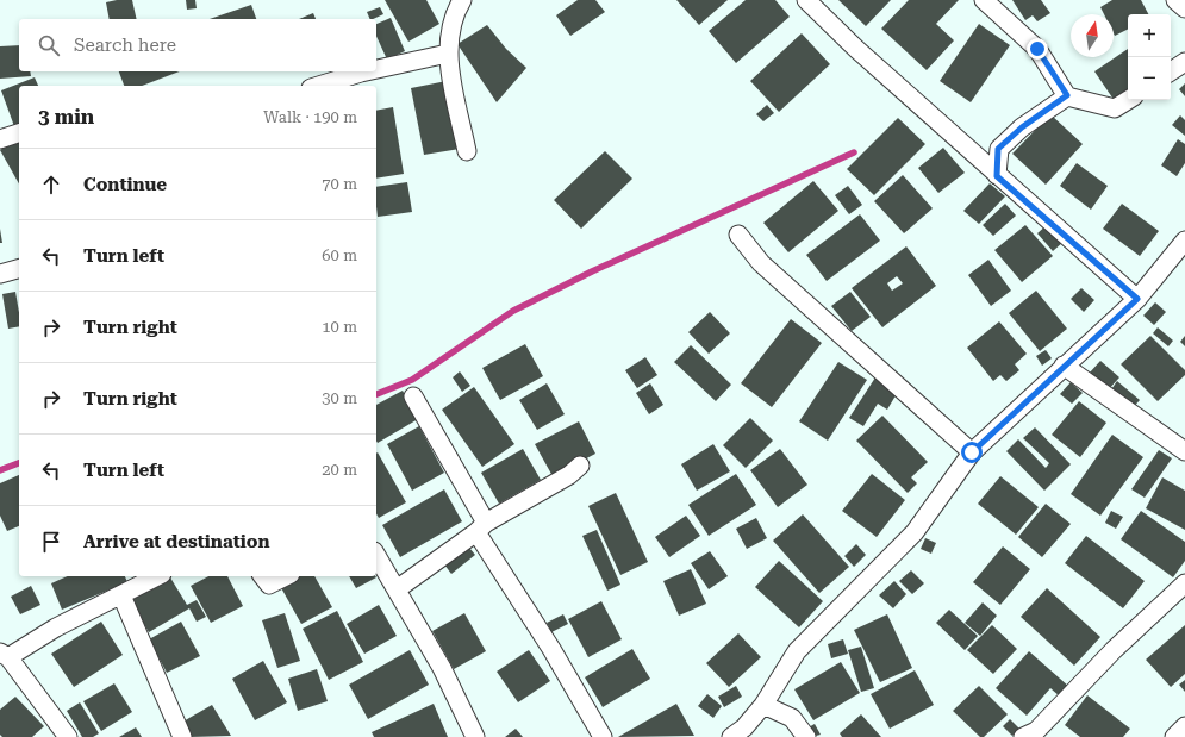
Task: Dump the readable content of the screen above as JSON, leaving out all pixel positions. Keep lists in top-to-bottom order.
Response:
{
  "north": "top",
  "page": {
    "map_buttons": ["+", "−"],
    "search": "Search here",
    "heading": ["3 min", "Walk · 190 m"],
    "list": [
      ["Continue", "70 m"],
      ["Turn left", "60 m"],
      ["Turn right", "10 m"],
      ["Turn right", "30 m"],
      ["Turn left", "20 m"],
      "Arrive at destination"
    ]
  }
}
